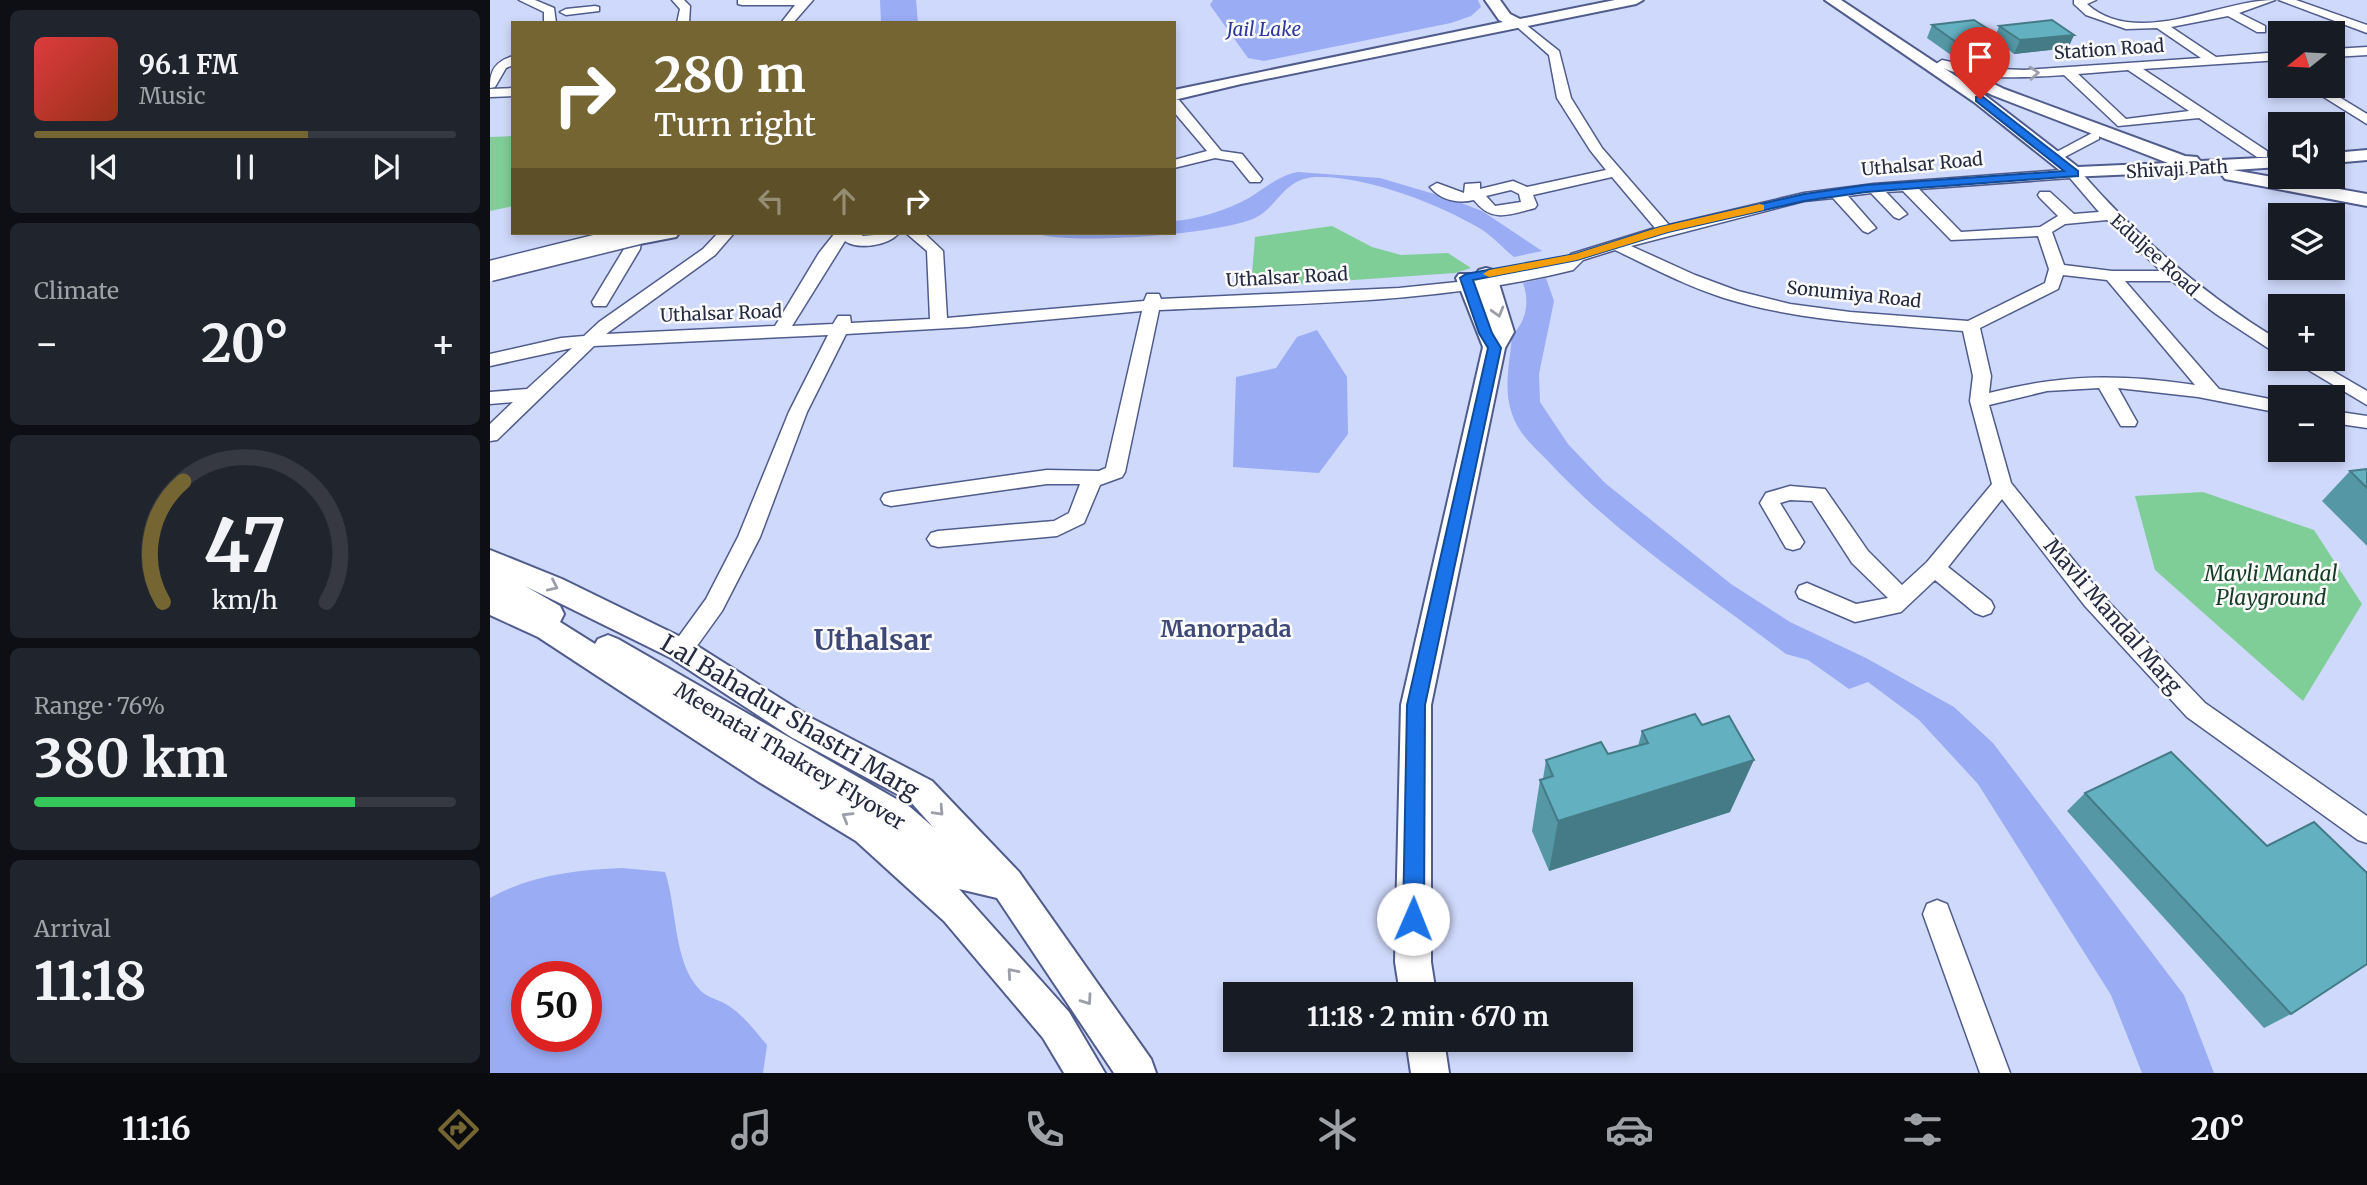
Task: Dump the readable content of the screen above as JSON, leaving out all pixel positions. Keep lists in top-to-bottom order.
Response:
{
  "streets": {
    "main road": ["Shivaji Path", "Lal Bahadur Shastri Marg", "Meenatai Thakrey Flyover"],
    "street": [
      "Station Road",
      "Uthalsar Road",
      "Eduljee Road",
      "Sonumiya Road",
      "Mavli Mandal Marg"
    ]
  },
  "crossings": [
    ["Uthalsar Road", "Shivaji Path"],
    ["Uthalsar Road", "Eduljee Road"],
    ["Uthalsar Road", "Sonumiya Road"],
    ["Shivaji Path", "Eduljee Road"],
    ["Sonumiya Road", "Mavli Mandal Marg"],
    ["Lal Bahadur Shastri Marg", "Meenatai Thakrey Flyover"]
  ],
  "one_way": ["Station Road"],
  "districts": ["Manorpada", "Uthalsar"],
  "water": ["Jail Lake"],
  "parks": ["Mavli Mandal Playground"],
  "north": "left",
  "page": {
    "map_buttons": ["+", "−"],
    "turn": ["280 m", "Turn right"],
    "song": ["96.1 FM", "Music"],
    "tile": [
      "Climate",
      ["Range · 76%", "380 km"],
      ["Arrival", "11:18"]
    ],
    "heat": ["−", "20°", "+"],
    "limit": "50",
    "trip": "11:18 · 2 min · 670 m",
    "tabs": ["11:16", "20°"],
    "gauge": ["47", "km/h"]
  }
}
